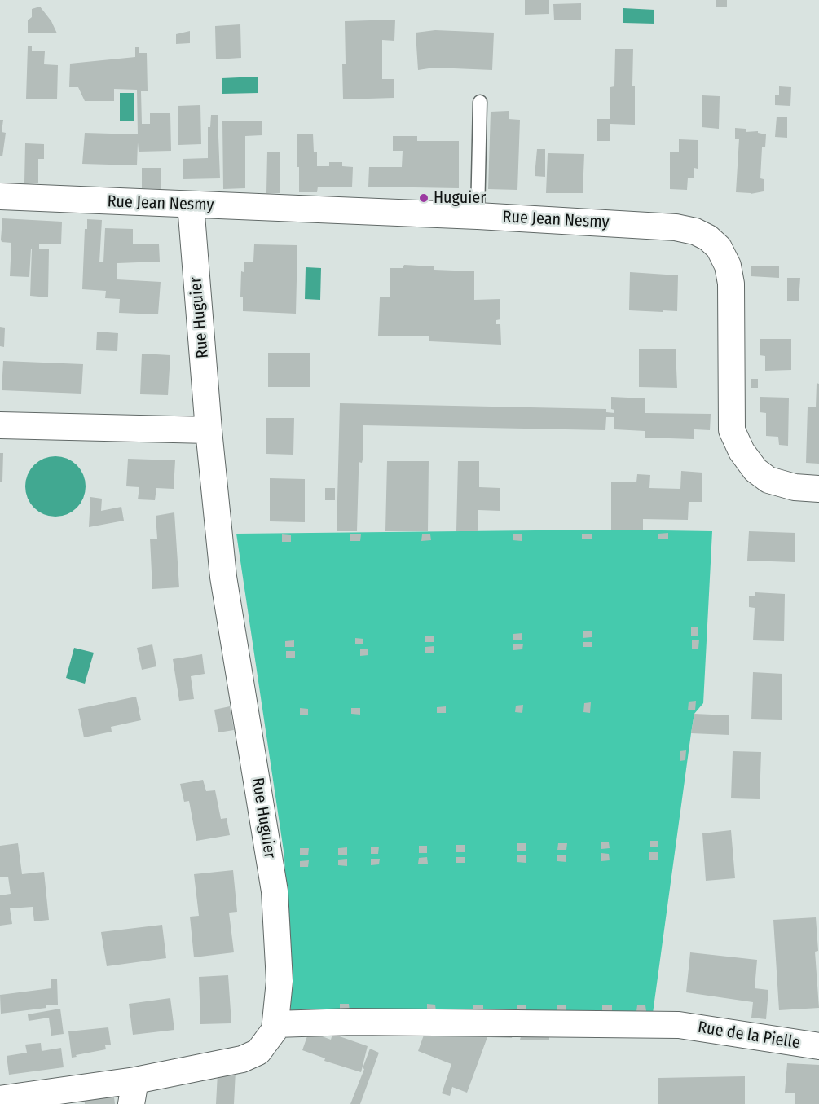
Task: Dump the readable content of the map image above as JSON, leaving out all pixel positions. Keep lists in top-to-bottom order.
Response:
{
  "streets": {
    "street": ["Rue Jean Nesmy", "Rue Huguier", "Rue de la Pielle"]
  },
  "crossings": [
    ["Rue Jean Nesmy", "Rue Huguier"],
    ["Rue Huguier", "Rue de la Pielle"]
  ],
  "places": ["Huguier"]
}
